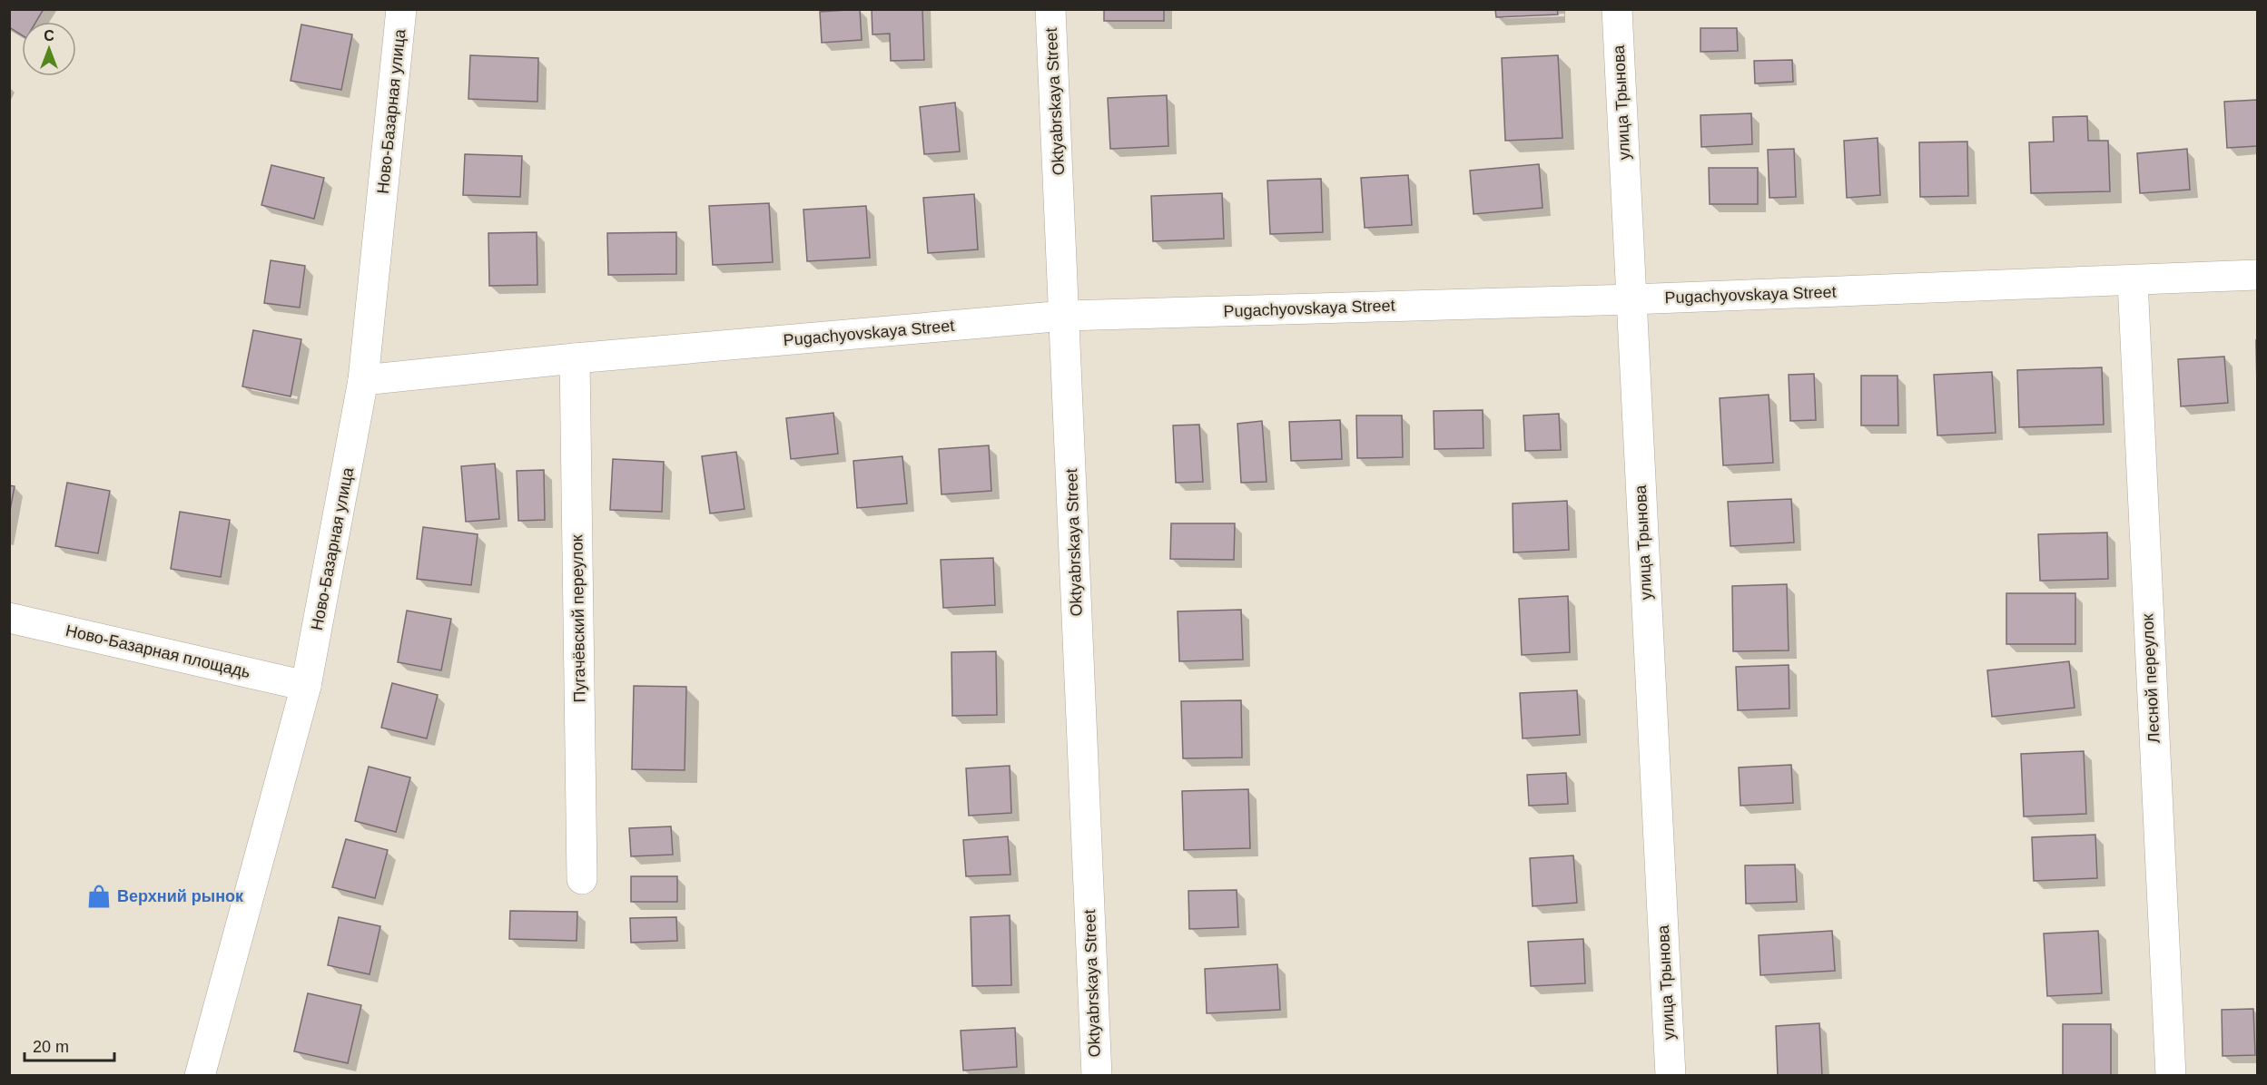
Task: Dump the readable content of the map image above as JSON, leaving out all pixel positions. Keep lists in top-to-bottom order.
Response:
{
  "streets": {
    "street": [
      "Oktyabrskaya Street",
      "улица Трынова",
      "Ново-Базарная улица",
      "Pugachyovskaya Street",
      "Пугачёвский переулок",
      "Ново-Базарная площадь",
      "Лесной переулок"
    ]
  },
  "crossings": [
    ["Oktyabrskaya Street", "Pugachyovskaya Street"],
    ["улица Трынова", "Pugachyovskaya Street"],
    ["Ново-Базарная улица", "Pugachyovskaya Street"],
    ["Ново-Базарная улица", "Ново-Базарная площадь"],
    ["Pugachyovskaya Street", "Пугачёвский переулок"],
    ["Pugachyovskaya Street", "Лесной переулок"]
  ],
  "places": {
    "shop": ["Верхний рынок"]
  },
  "scale_bar": "20 m",
  "north": "top"
}
